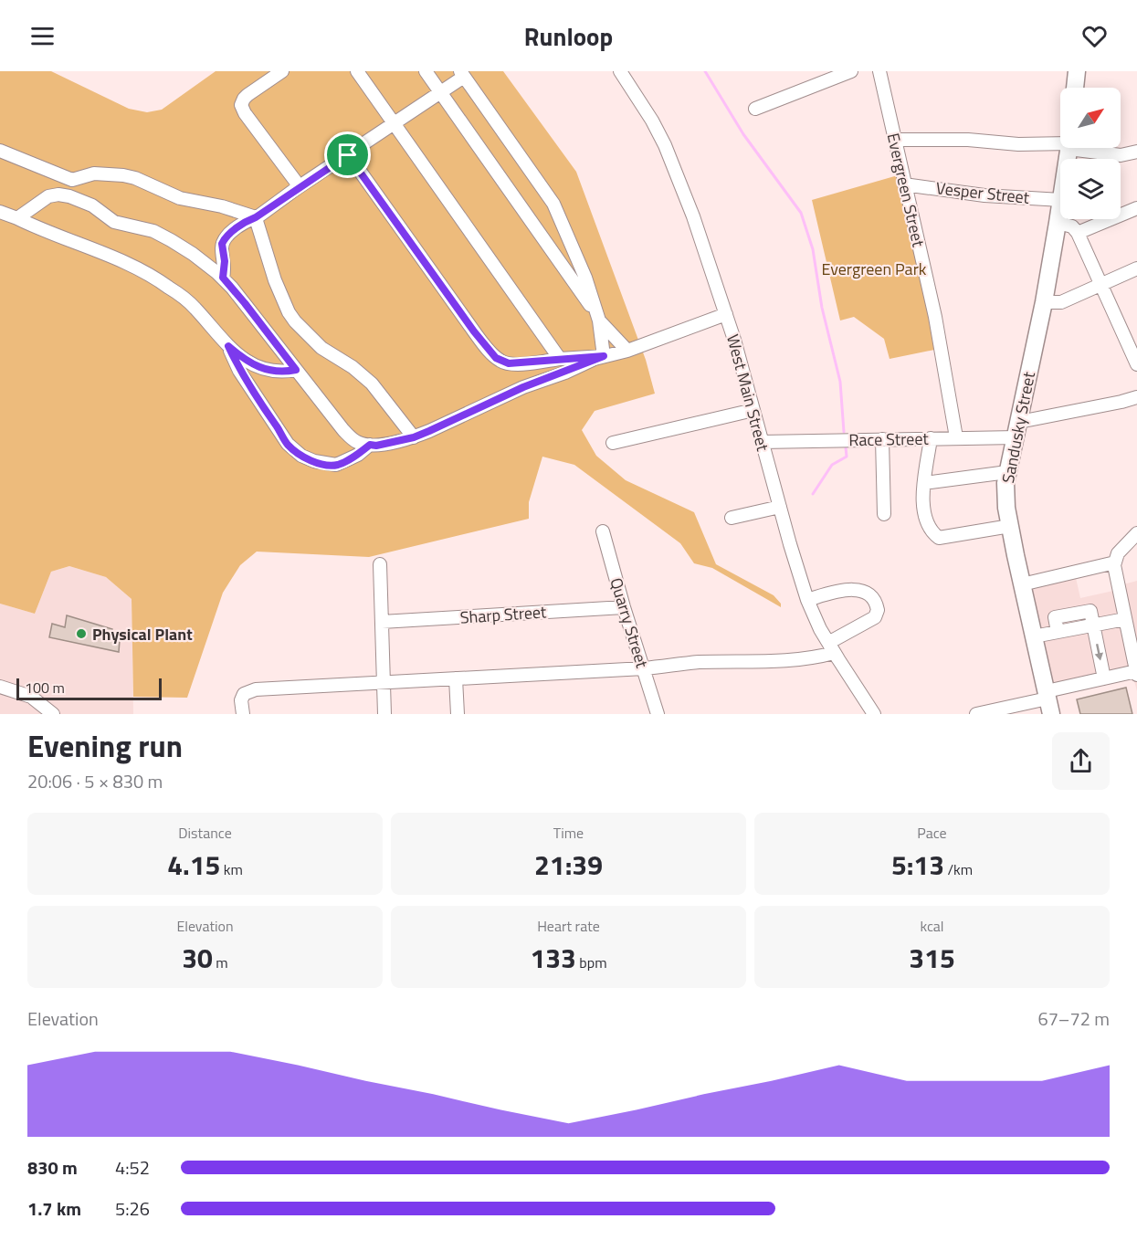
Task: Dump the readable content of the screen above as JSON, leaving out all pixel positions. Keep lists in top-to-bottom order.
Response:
{
  "streets": {
    "main road": ["Sandusky Street"],
    "street": [
      "Evergreen Street",
      "Vesper Street",
      "West Main Street",
      "Race Street",
      "Sharp Street",
      "Quarry Street"
    ]
  },
  "crossings": [
    ["Evergreen Street", "Vesper Street"],
    ["Evergreen Street", "Race Street"],
    ["West Main Street", "Race Street"],
    ["Sandusky Street", "Race Street"],
    ["Sharp Street", "Quarry Street"]
  ],
  "parks": ["Evergreen Park"],
  "places": ["Physical Plant"],
  "scale_bar": "100 m",
  "north": "top right",
  "page": {
    "header": "Runloop",
    "scale": "100 m",
    "heading": ["Evening run", "20:06 · 5 × 830 m"],
    "stats": [
      ["Distance", "4.15 km"],
      ["Time", "21:39"],
      ["Pace", "5:13 /km"],
      ["Elevation", "30 m"],
      ["Heart rate", "133 bpm"],
      ["kcal", "315"]
    ],
    "chart": ["Elevation", "67–72 m"],
    "list": [
      {
        "name": "830 m",
        "note": "4:52"
      },
      {
        "name": "1.7 km",
        "note": "5:26"
      }
    ]
  }
}
